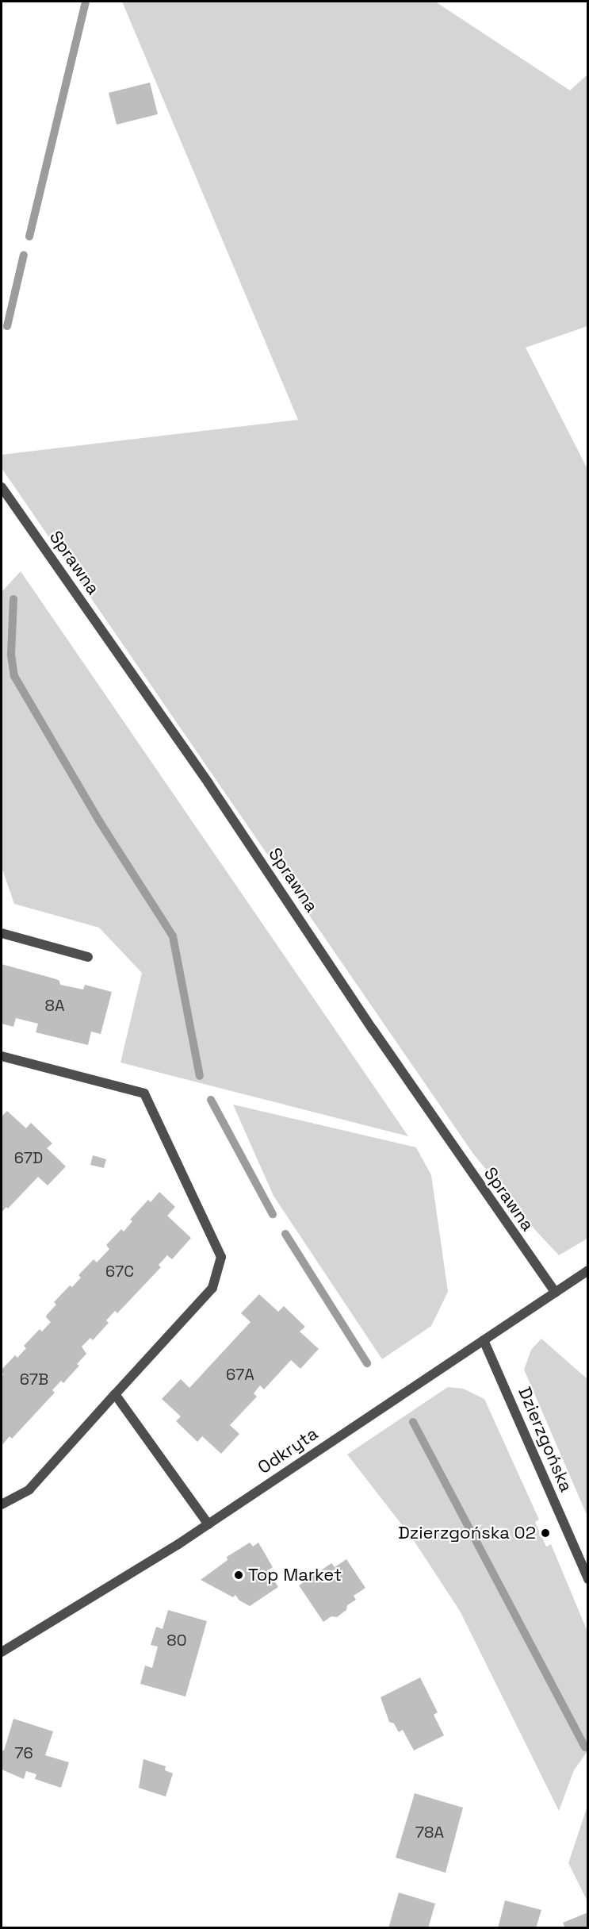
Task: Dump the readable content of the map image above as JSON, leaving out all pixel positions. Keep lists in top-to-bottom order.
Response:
{
  "streets": {
    "street": ["Sprawna", "Dzierzgońska", "Odkryta"]
  },
  "crossings": [
    ["Sprawna", "Odkryta"],
    ["Dzierzgońska", "Odkryta"]
  ],
  "places": ["Dzierzgońska 02", "Top Market"],
  "house_numbers": [
    "8A",
    "67D",
    "67C",
    "67A",
    "67B",
    "80",
    "76",
    "78A"
  ]
}
